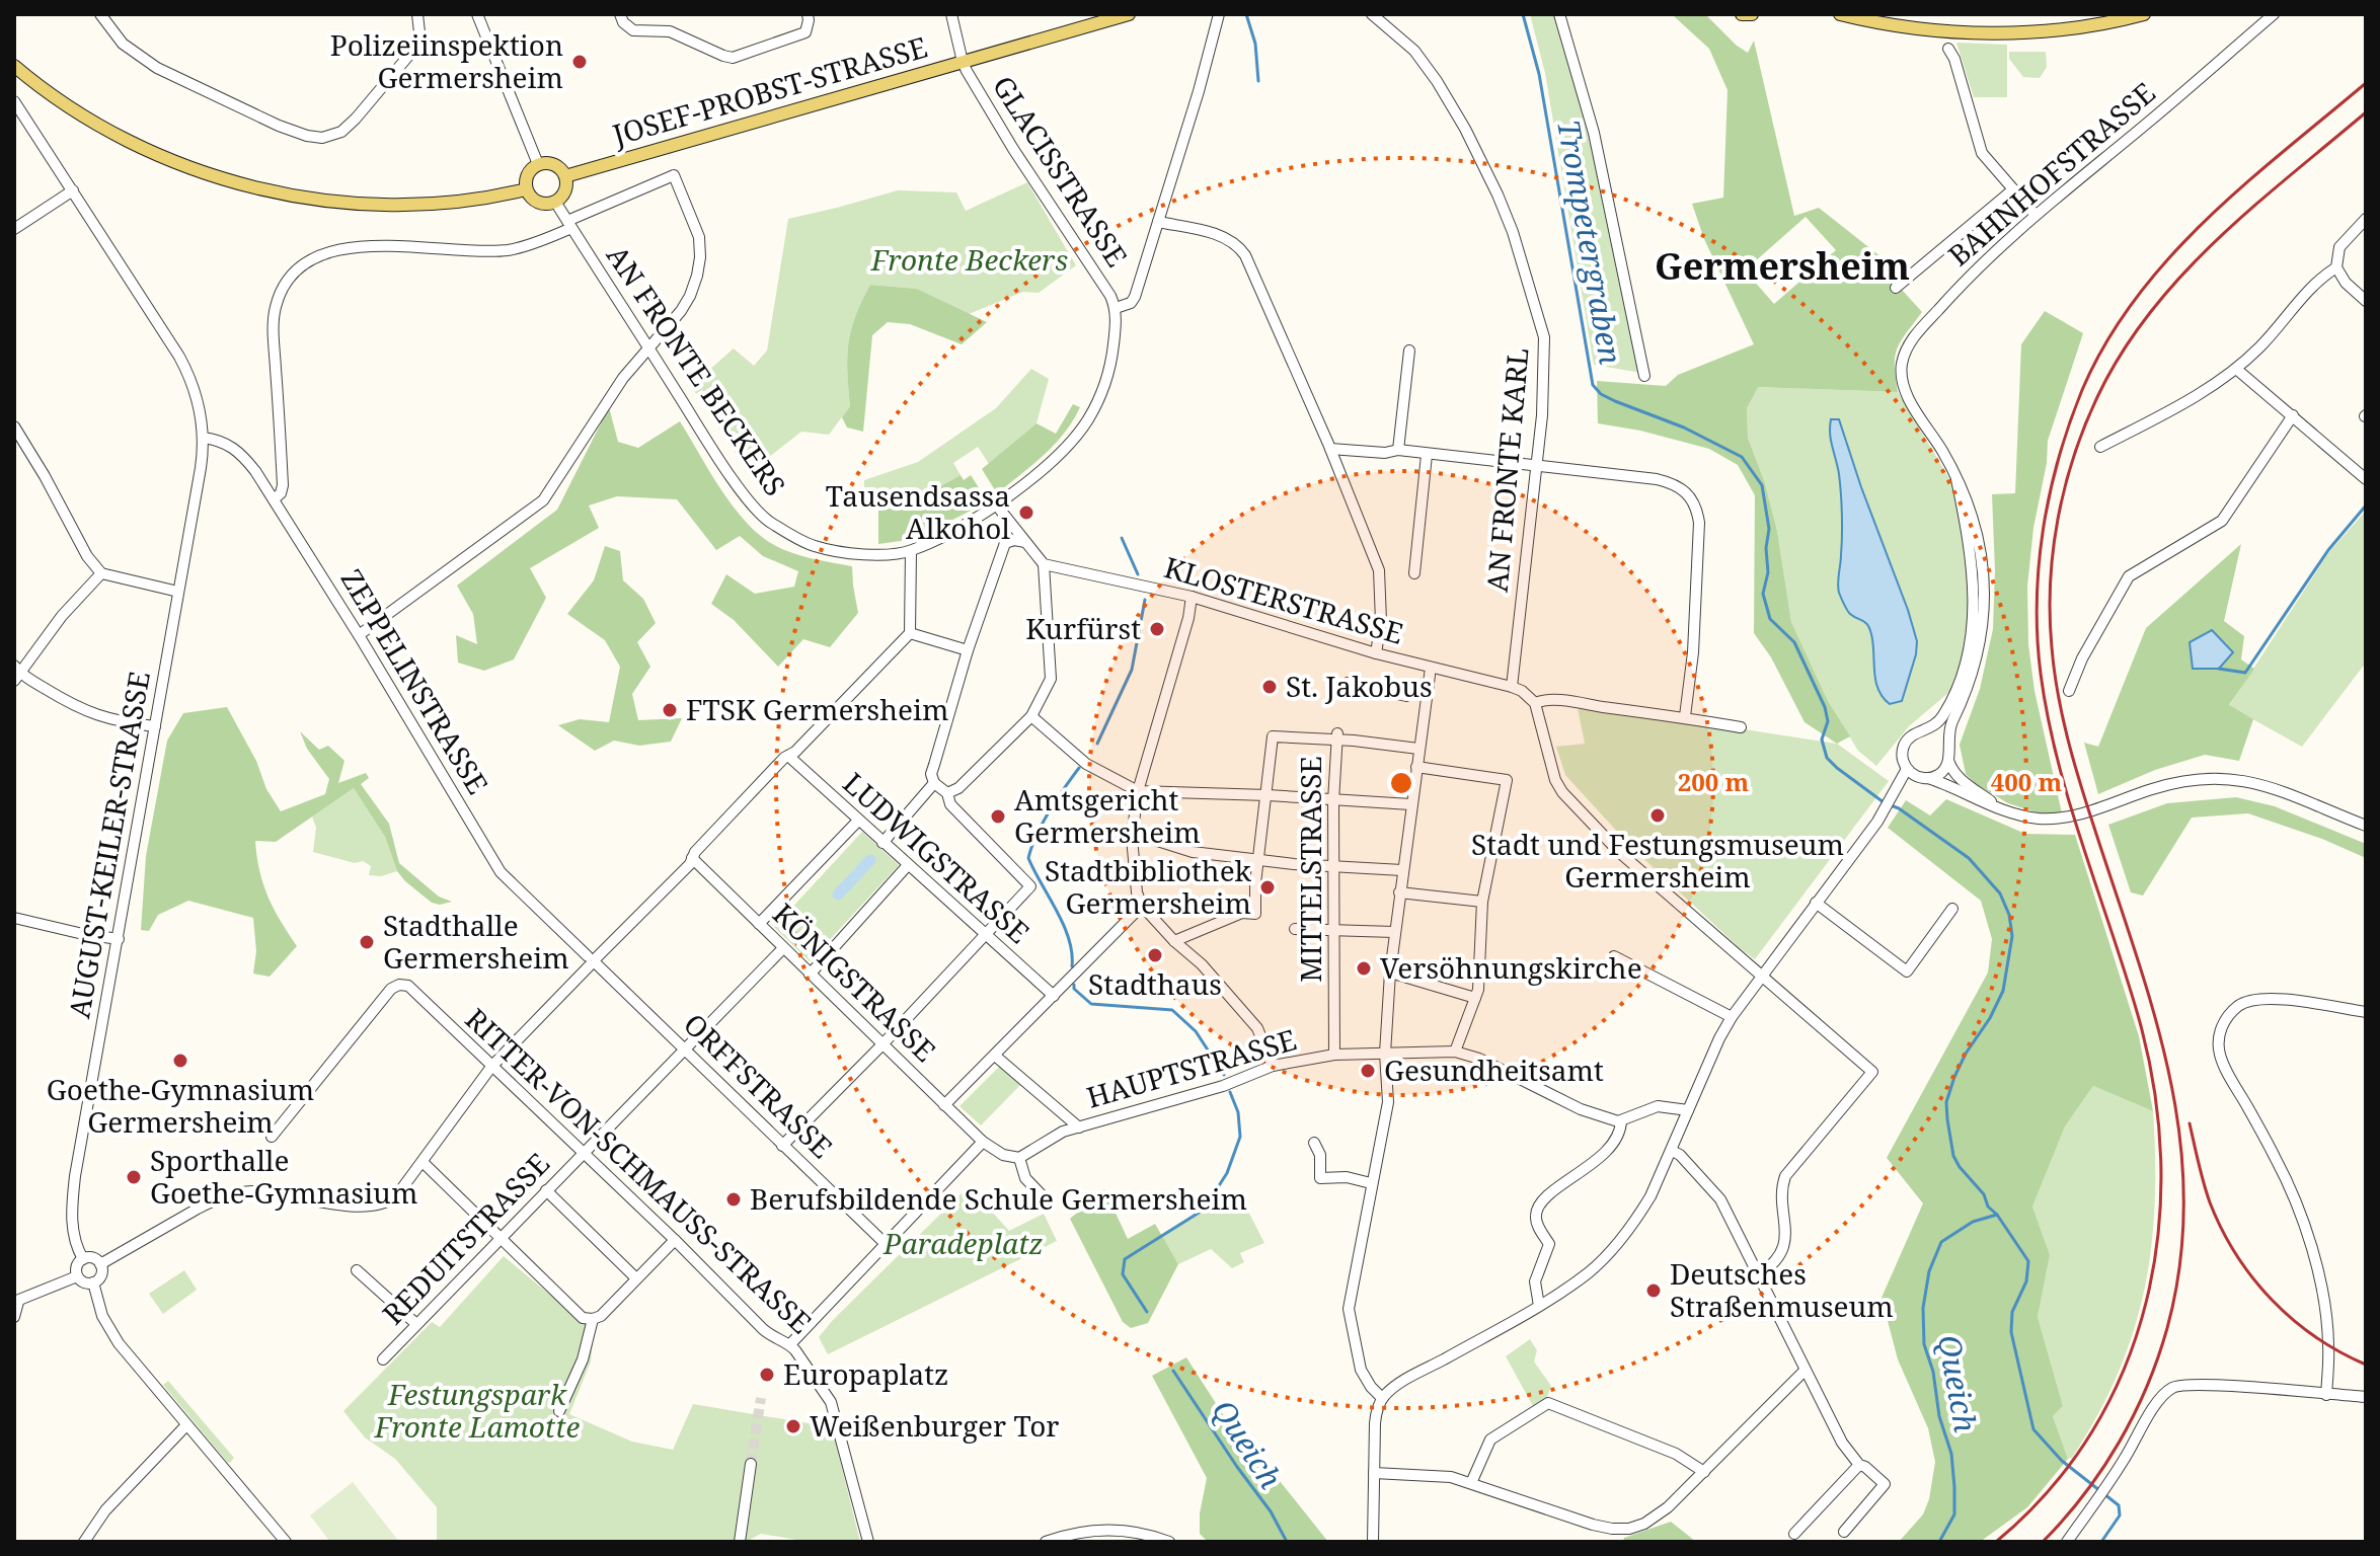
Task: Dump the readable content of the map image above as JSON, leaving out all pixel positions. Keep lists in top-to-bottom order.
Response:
{
  "streets": {
    "main road": ["JOSEF-PROBST-STRASSE"],
    "street": [
      "GLACISSTRASSE",
      "BAHNHOFSTRASSE",
      "AN FRONTE BECKERS",
      "AN FRONTE KARL",
      "KLOSTERSTRASSE",
      "ZEPPELINSTRASSE",
      "AUGUST-KEILER-STRASSE",
      "LUDWIGSTRASSE",
      "MITTELSTRASSE",
      "KÖNIGSTRASSE",
      "HAUPTSTRASSE",
      "ORFFSTRASSE",
      "RITTER-VON-SCHMAUSS-STRASSE",
      "REDUITSTRASSE"
    ]
  },
  "crossings": [
    ["JOSEF-PROBST-STRASSE", "GLACISSTRASSE"],
    ["JOSEF-PROBST-STRASSE", "AN FRONTE BECKERS"],
    ["JOSEF-PROBST-STRASSE", "ZEPPELINSTRASSE"],
    ["GLACISSTRASSE", "AN FRONTE BECKERS"],
    ["AN FRONTE KARL", "KLOSTERSTRASSE"],
    ["ZEPPELINSTRASSE", "AUGUST-KEILER-STRASSE"],
    ["ZEPPELINSTRASSE", "ORFFSTRASSE"],
    ["MITTELSTRASSE", "HAUPTSTRASSE"],
    ["KÖNIGSTRASSE", "HAUPTSTRASSE"],
    ["KÖNIGSTRASSE", "REDUITSTRASSE"],
    ["ORFFSTRASSE", "REDUITSTRASSE"],
    ["RITTER-VON-SCHMAUSS-STRASSE", "REDUITSTRASSE"]
  ],
  "districts": ["Germersheim"],
  "water": ["Trompetergraben", "Queich"],
  "parks": ["Fronte Beckers", "Paradeplatz", "Festungspark Fronte Lamotte"],
  "places": [
    "Polizeiinspektion Germersheim",
    "Tausendsassa Alkohol",
    "Kurfürst",
    "St. Jakobus",
    "FTSK Germersheim",
    "Stadt und Festungsmuseum Germersheim",
    "Amtsgericht Germersheim",
    "Stadtbibliothek Germersheim",
    "Stadthalle Germersheim",
    "Stadthaus",
    "Versöhnungskirche",
    "Goethe-Gymnasium Germersheim",
    "Gesundheitsamt",
    "Sporthalle Goethe-Gymnasium",
    "Berufsbildende Schule Germersheim",
    "Deutsches Straßenmuseum",
    "Europaplatz",
    "Weißenburger Tor"
  ],
  "rings": ["200 m", "400 m"]
}
